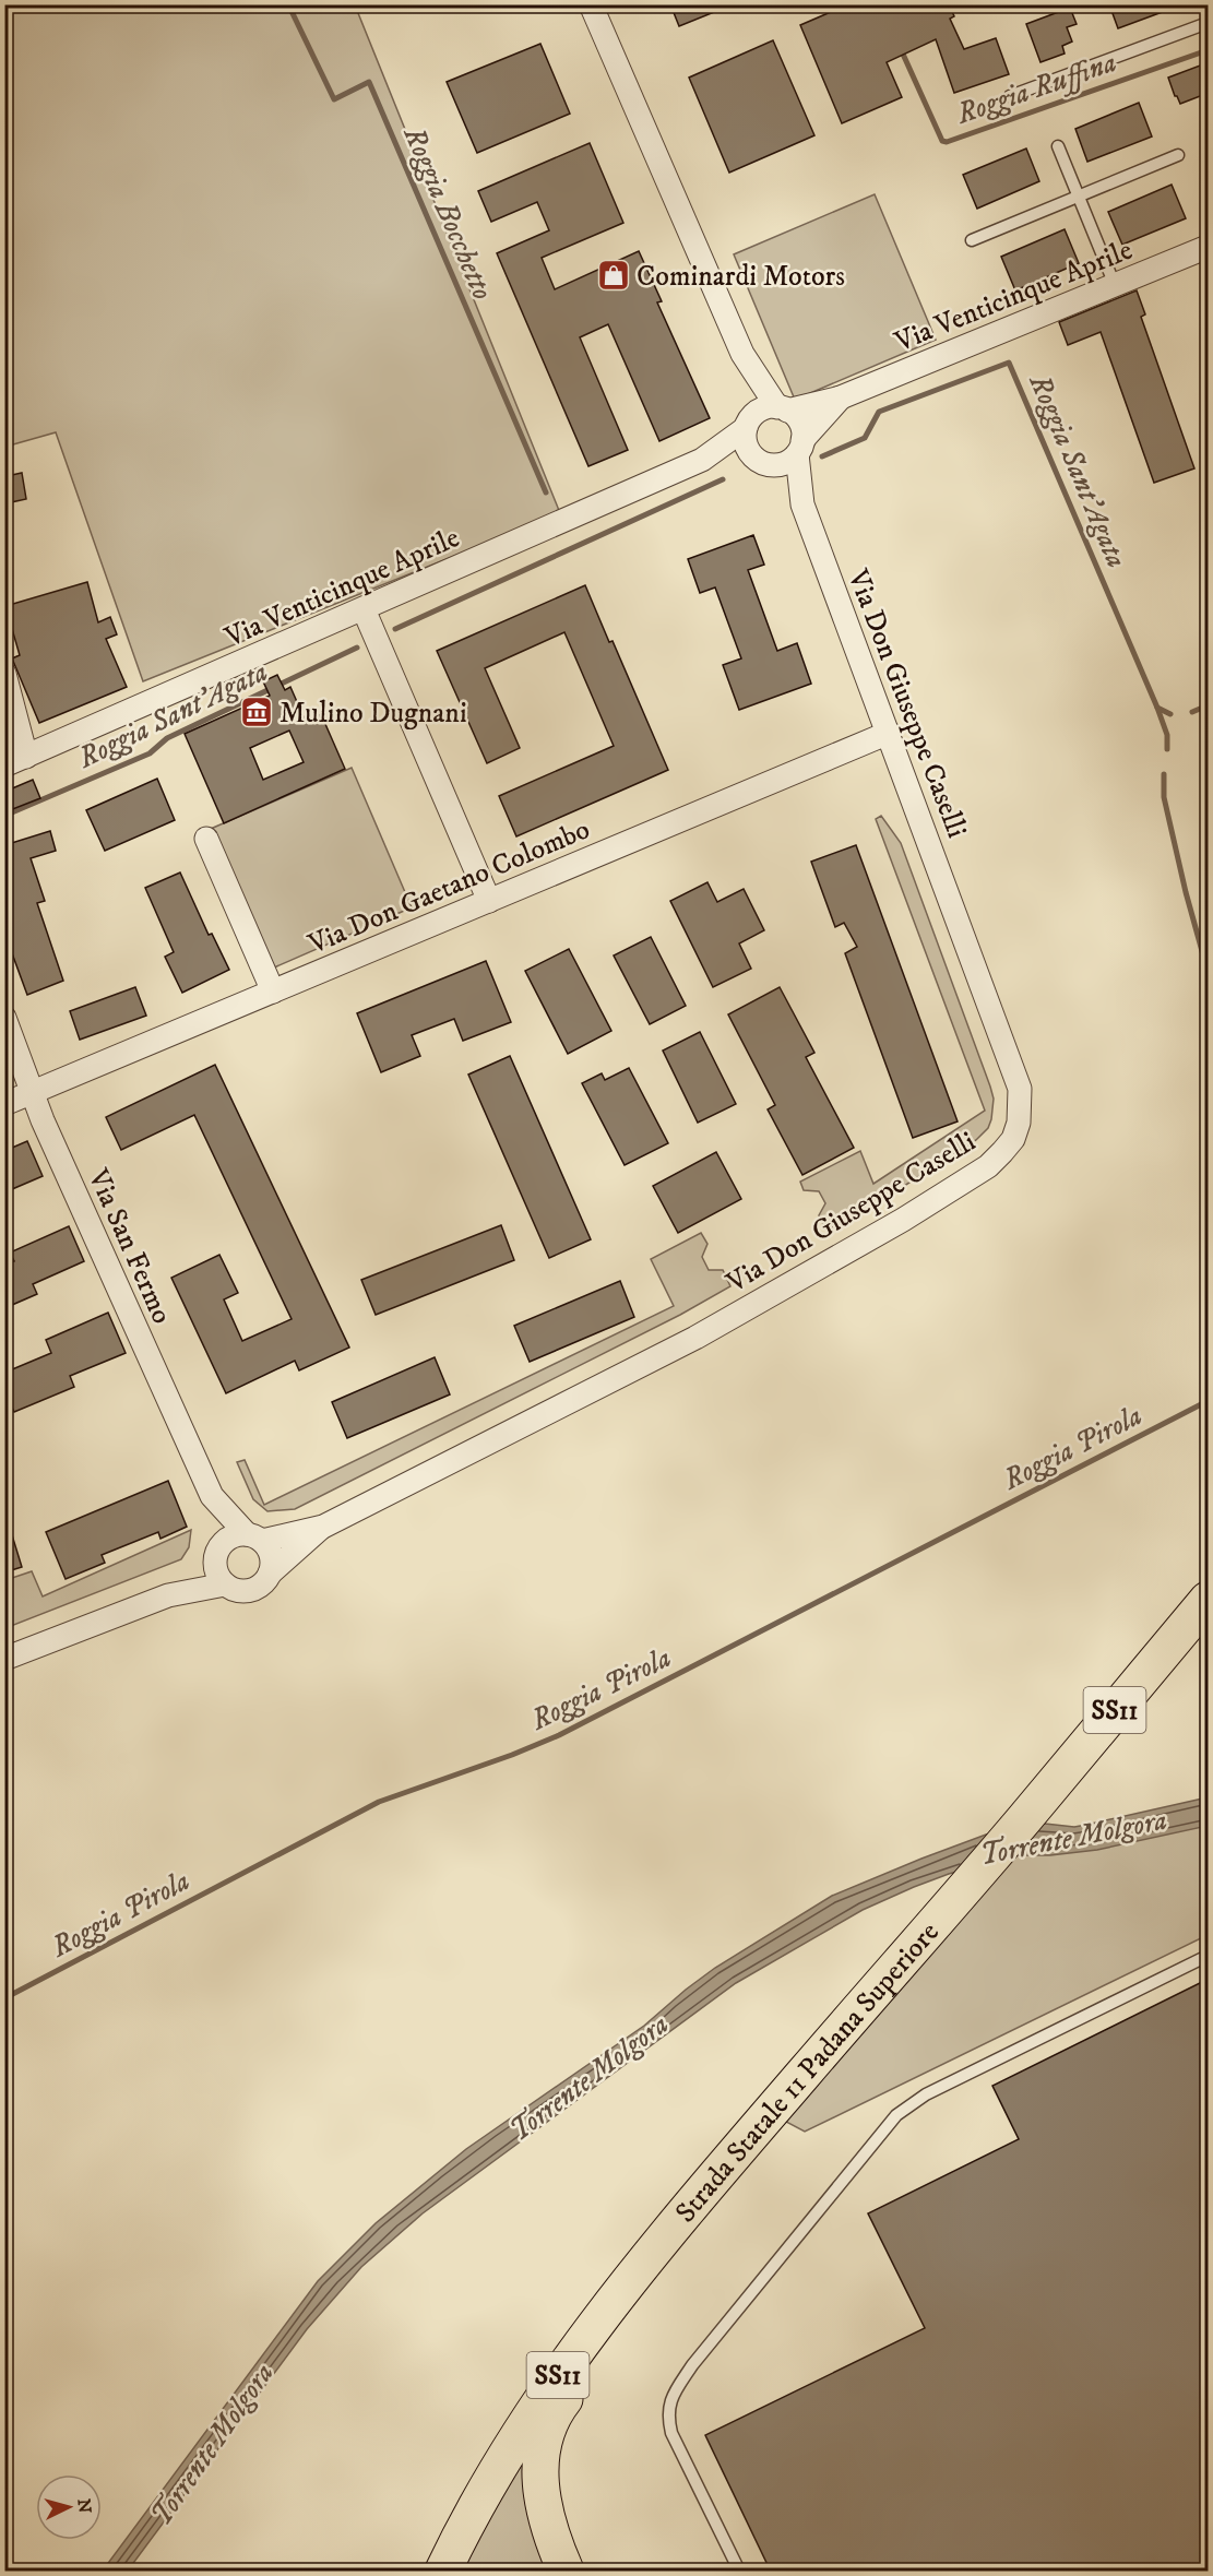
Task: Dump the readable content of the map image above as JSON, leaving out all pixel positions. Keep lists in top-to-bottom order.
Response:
{
  "streets": {
    "main road": ["SS11", "Strada Statale 11 Padana Superiore"],
    "street": [
      "Via Venticinque Aprile",
      "Via Don Giuseppe Caselli",
      "Via Don Gaetano Colombo",
      "Via San Fermo"
    ]
  },
  "crossings": [
    ["Via Venticinque Aprile", "Via Don Giuseppe Caselli"],
    ["Via Don Giuseppe Caselli", "Via Don Gaetano Colombo"],
    ["Via Don Gaetano Colombo", "Via San Fermo"]
  ],
  "water": [
    "Roggia Ruffina",
    "Roggia Bocchetto",
    "Roggia Sant'Agata",
    "Roggia Pirola",
    "Torrente Molgora"
  ],
  "places": {
    "shop": ["Cominardi Motors"],
    "museum": ["Mulino Dugnani"]
  },
  "north": "right"
}
